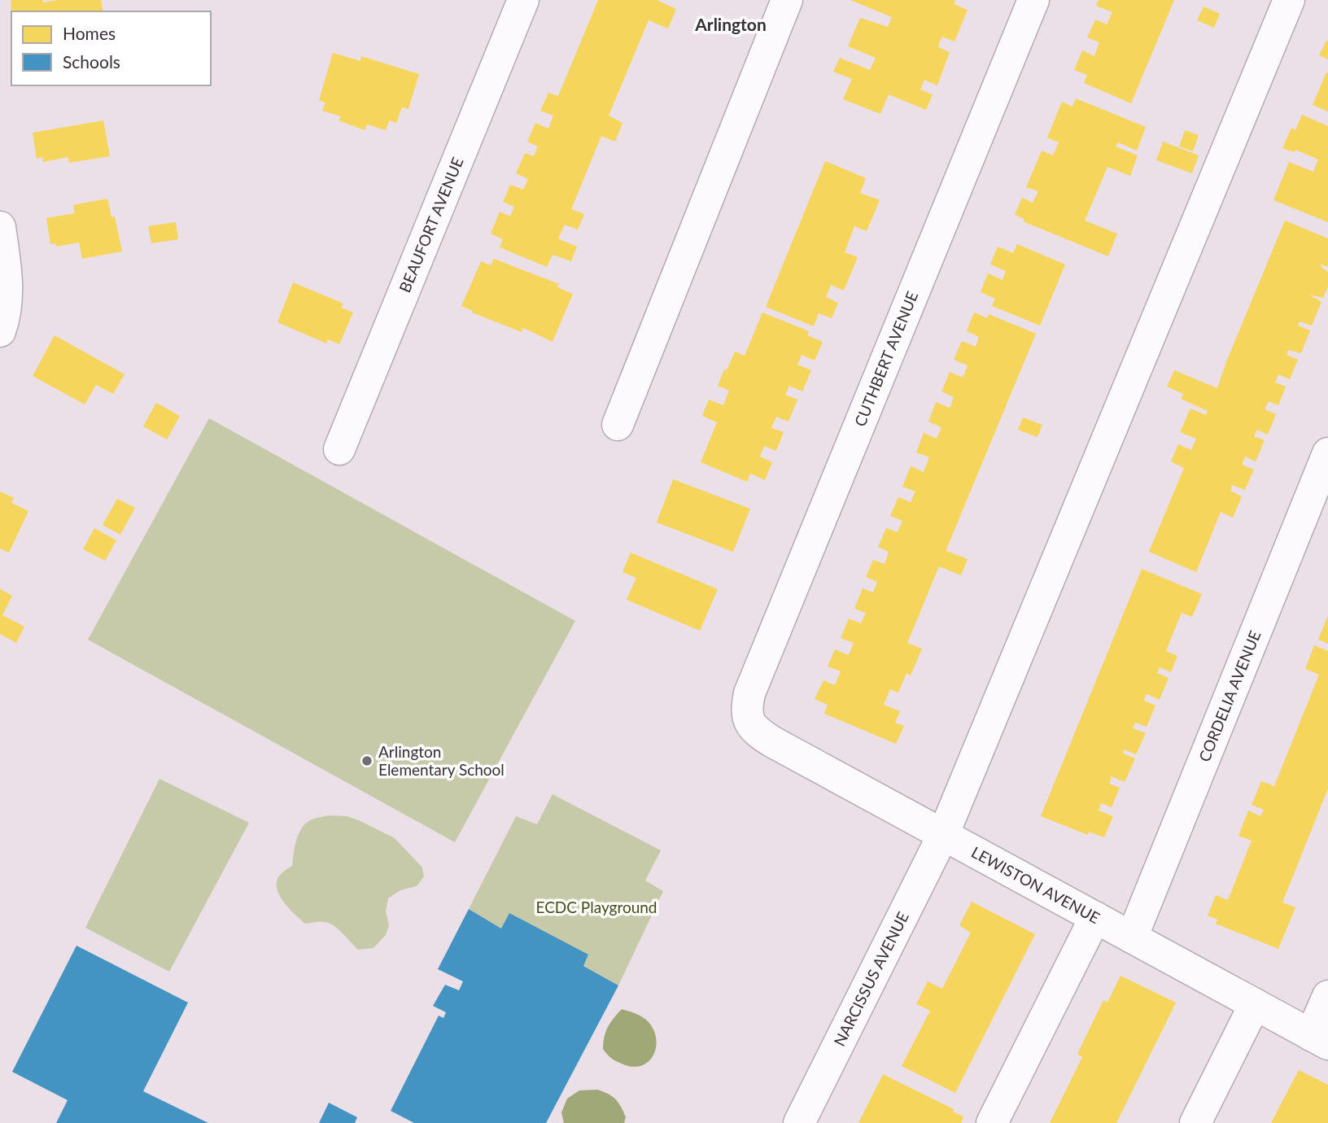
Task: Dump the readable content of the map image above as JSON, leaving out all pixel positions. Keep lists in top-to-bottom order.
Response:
{
  "streets": {
    "street": [
      "BEAUFORT AVENUE",
      "CUTHBERT AVENUE",
      "CORDELIA AVENUE",
      "LEWISTON AVENUE",
      "NARCISSUS AVENUE"
    ]
  },
  "crossings": [
    ["CUTHBERT AVENUE", "LEWISTON AVENUE"],
    ["CORDELIA AVENUE", "LEWISTON AVENUE"],
    ["LEWISTON AVENUE", "NARCISSUS AVENUE"]
  ],
  "districts": ["Arlington"],
  "parks": ["ECDC Playground"],
  "places": ["Arlington Elementary School"],
  "legend": ["Homes", "Schools"]
}
